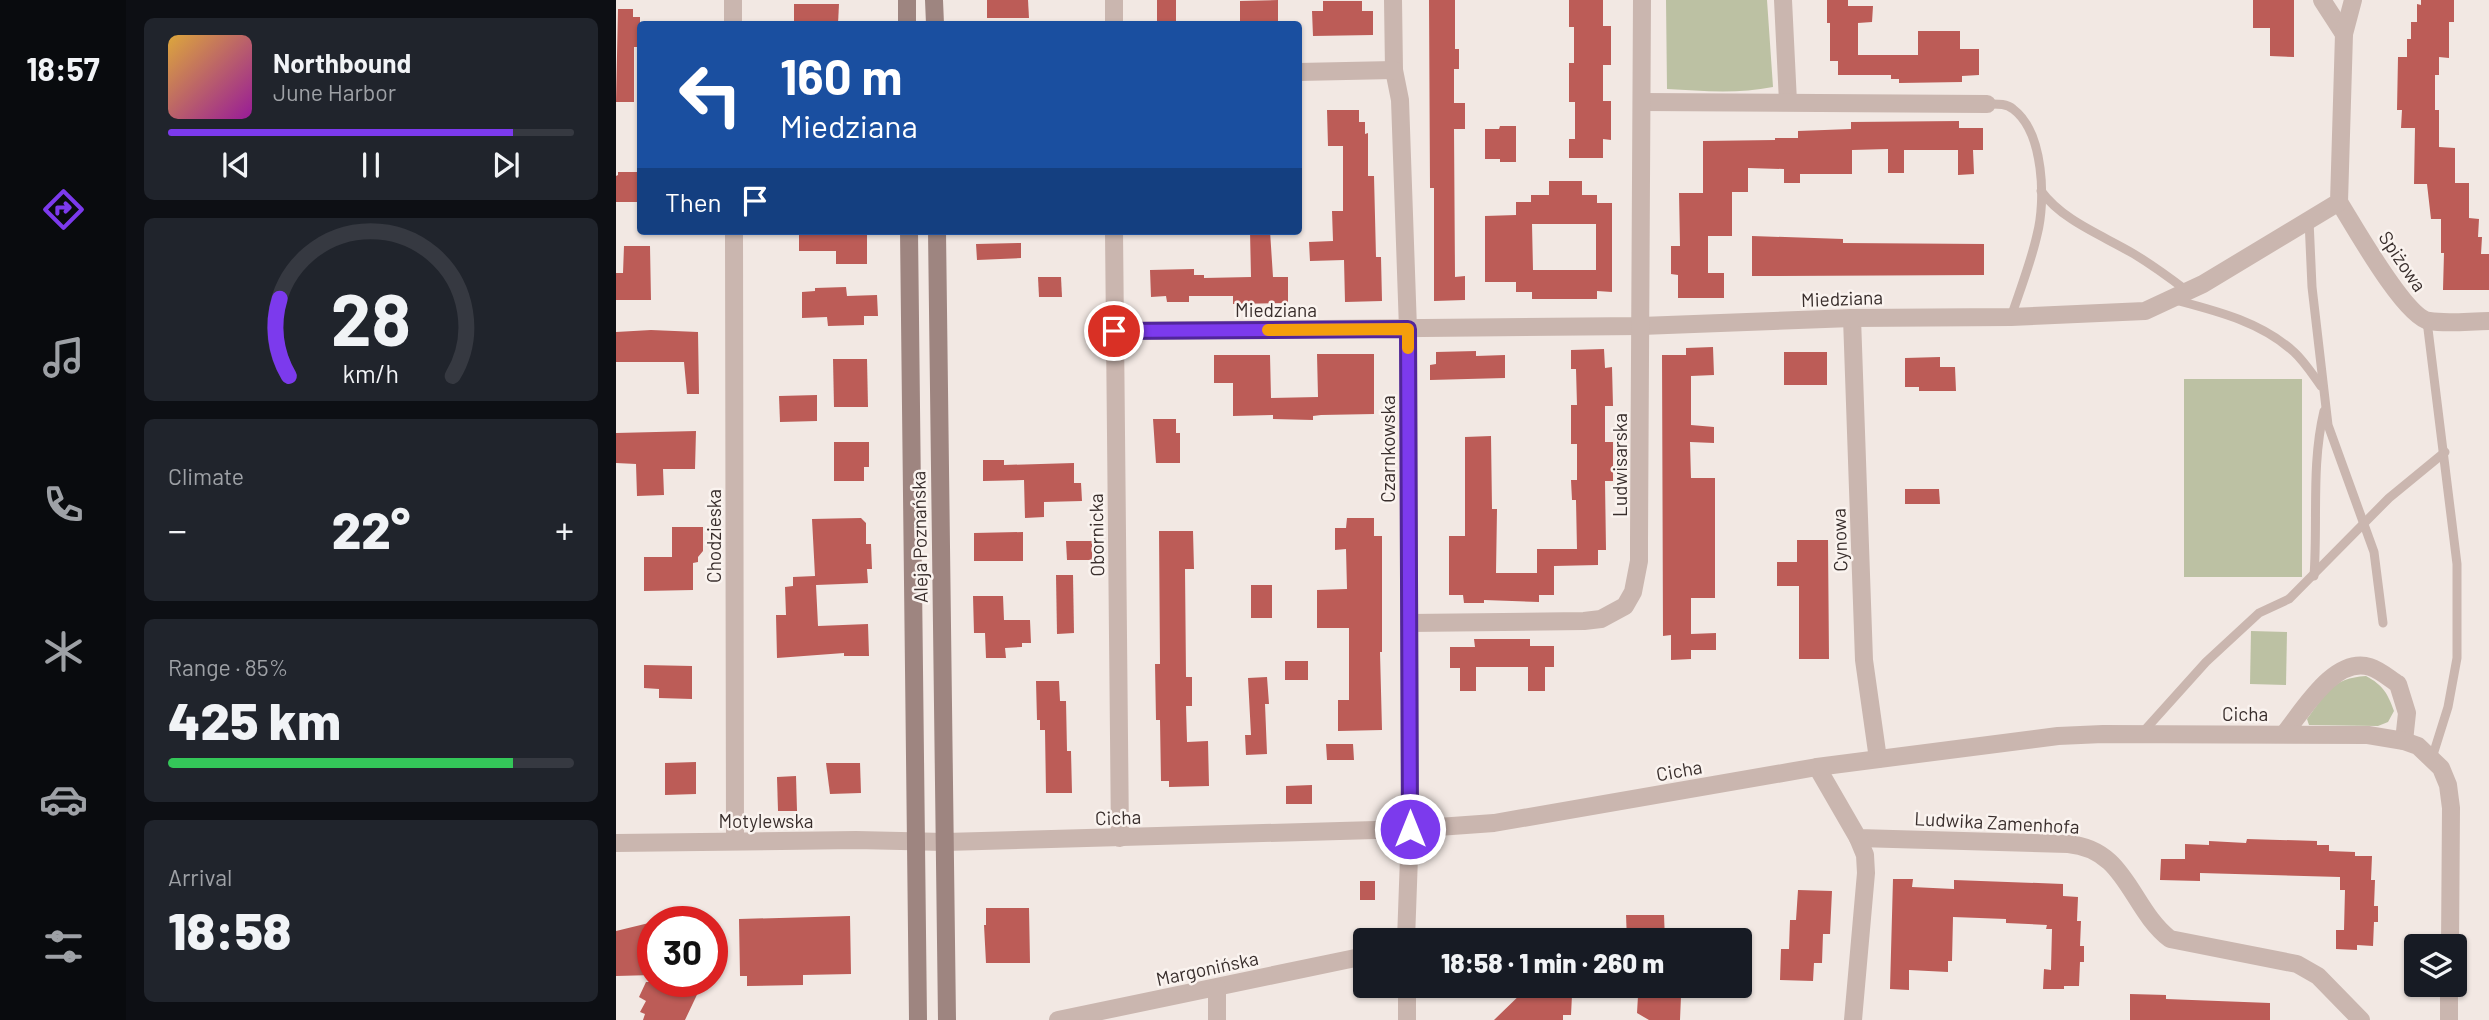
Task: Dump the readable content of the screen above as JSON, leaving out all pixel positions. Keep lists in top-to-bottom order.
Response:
{
  "streets": {
    "main road": ["Aleja Poznańska"],
    "street": [
      "Spiżowa",
      "Miedziana",
      "Czarnkowska",
      "Ludwisarska",
      "Obornicka",
      "Chodzieska",
      "Cynowa",
      "Cicha",
      "Motylewska",
      "Ludwika Zamenhofa",
      "Margonińska"
    ]
  },
  "crossings": [
    ["Spiżowa", "Miedziana"],
    ["Miedziana", "Czarnkowska"],
    ["Miedziana", "Ludwisarska"],
    ["Miedziana", "Obornicka"],
    ["Miedziana", "Cynowa"],
    ["Czarnkowska", "Ludwisarska"],
    ["Czarnkowska", "Cicha"],
    ["Obornicka", "Cicha"],
    ["Chodzieska", "Motylewska"],
    ["Aleja Poznańska", "Cicha"],
    ["Aleja Poznańska", "Motylewska"],
    ["Cynowa", "Cicha"]
  ],
  "page": {
    "tabs": "18:57",
    "turn": ["160 m", "Miedziana"],
    "song": ["Northbound", "June Harbor"],
    "then": "Then",
    "tile": [
      "Climate",
      ["Range · 85%", "425 km"],
      ["Arrival", "18:58"]
    ],
    "heat": ["−", "22°", "+"],
    "limit": "30",
    "trip": "18:58 · 1 min · 260 m",
    "gauge": ["28", "km/h"]
  }
}
